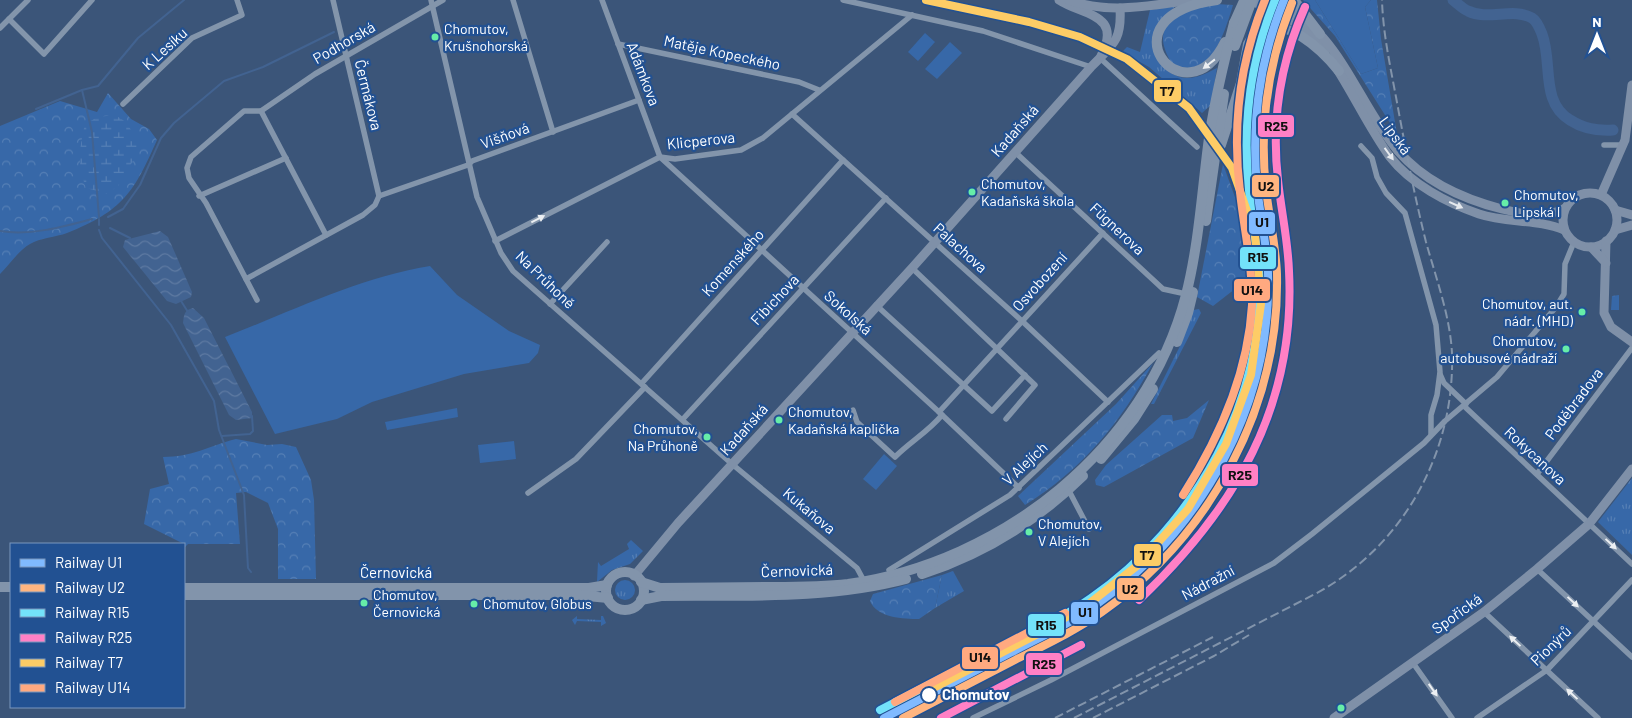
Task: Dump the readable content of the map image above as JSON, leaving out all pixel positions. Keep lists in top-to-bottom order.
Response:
{
  "streets": {
    "highway": ["Černovická"],
    "street": [
      "Podhorská",
      "K Lesíku",
      "Matěje Kopeckého",
      "Adámkova",
      "Čermákova",
      "Kadaňská",
      "Višňová",
      "Lipská",
      "Klicperova",
      "Fügnerova",
      "Palachova",
      "Komenského",
      "Na Průhoně",
      "Osvobození",
      "Fibichova",
      "Sokolská",
      "Poděbradova",
      "Rokycanova",
      "V Alejích",
      "Kukaňova",
      "Nádražní",
      "Spořická",
      "Pionýrů"
    ]
  },
  "crossings": [
    ["Podhorská", "Čermákova"],
    ["Podhorská", "Na Průhoně"],
    ["Matěje Kopeckého", "Adámkova"],
    ["Matěje Kopeckého", "Klicperova"],
    ["Adámkova", "Višňová"],
    ["Adámkova", "Klicperova"],
    ["Adámkova", "Sokolská"],
    ["Čermákova", "Višňová"],
    ["Kadaňská", "Fügnerova"],
    ["Kadaňská", "Palachova"],
    ["Kadaňská", "Na Průhoně"],
    ["Kadaňská", "Sokolská"],
    ["Kadaňská", "Kukaňova"],
    ["Kadaňská", "Černovická"],
    ["Višňová", "Na Průhoně"],
    ["Lipská", "Nádražní"],
    ["Klicperova", "Palachova"],
    ["Klicperova", "Na Průhoně"],
    ["Klicperova", "Sokolská"],
    ["Fügnerova", "Osvobození"],
    ["Palachova", "Komenského"],
    ["Palachova", "Osvobození"],
    ["Palachova", "Fibichova"],
    ["Palachova", "V Alejích"],
    ["Komenského", "Na Průhoně"],
    ["Komenského", "Sokolská"],
    ["Na Průhoně", "Fibichova"],
    ["Na Průhoně", "Kukaňova"],
    ["Osvobození", "Sokolská"],
    ["Fibichova", "Sokolská"],
    ["Sokolská", "V Alejích"],
    ["Poděbradova", "Rokycanova"],
    ["Rokycanova", "Nádražní"],
    ["Rokycanova", "Spořická"],
    ["Kukaňova", "Černovická"]
  ],
  "one_way": ["Klicperova"],
  "places": [
    "Chomutov, Krušnohorská",
    "Chomutov, Kadaňská škola",
    "Chomutov, Lipská I",
    "Chomutov, aut. nádr. (MHD)",
    "Chomutov, autobusové nádraží",
    "Chomutov, Kadaňská kaplička",
    "Chomutov, Na Průhoně",
    "Chomutov, V Alejích",
    "Chomutov, Černovická",
    "Chomutov, Globus",
    "Chomutov"
  ],
  "lines": [
    "rail line U1",
    "rail line R15",
    "rail line T7",
    "rail line U14",
    "rail line U2",
    "rail line R25"
  ],
  "legend": [
    "Railway U1",
    "Railway U2",
    "Railway R15",
    "Railway R25",
    "Railway T7",
    "Railway U14"
  ],
  "north": "top"
}
